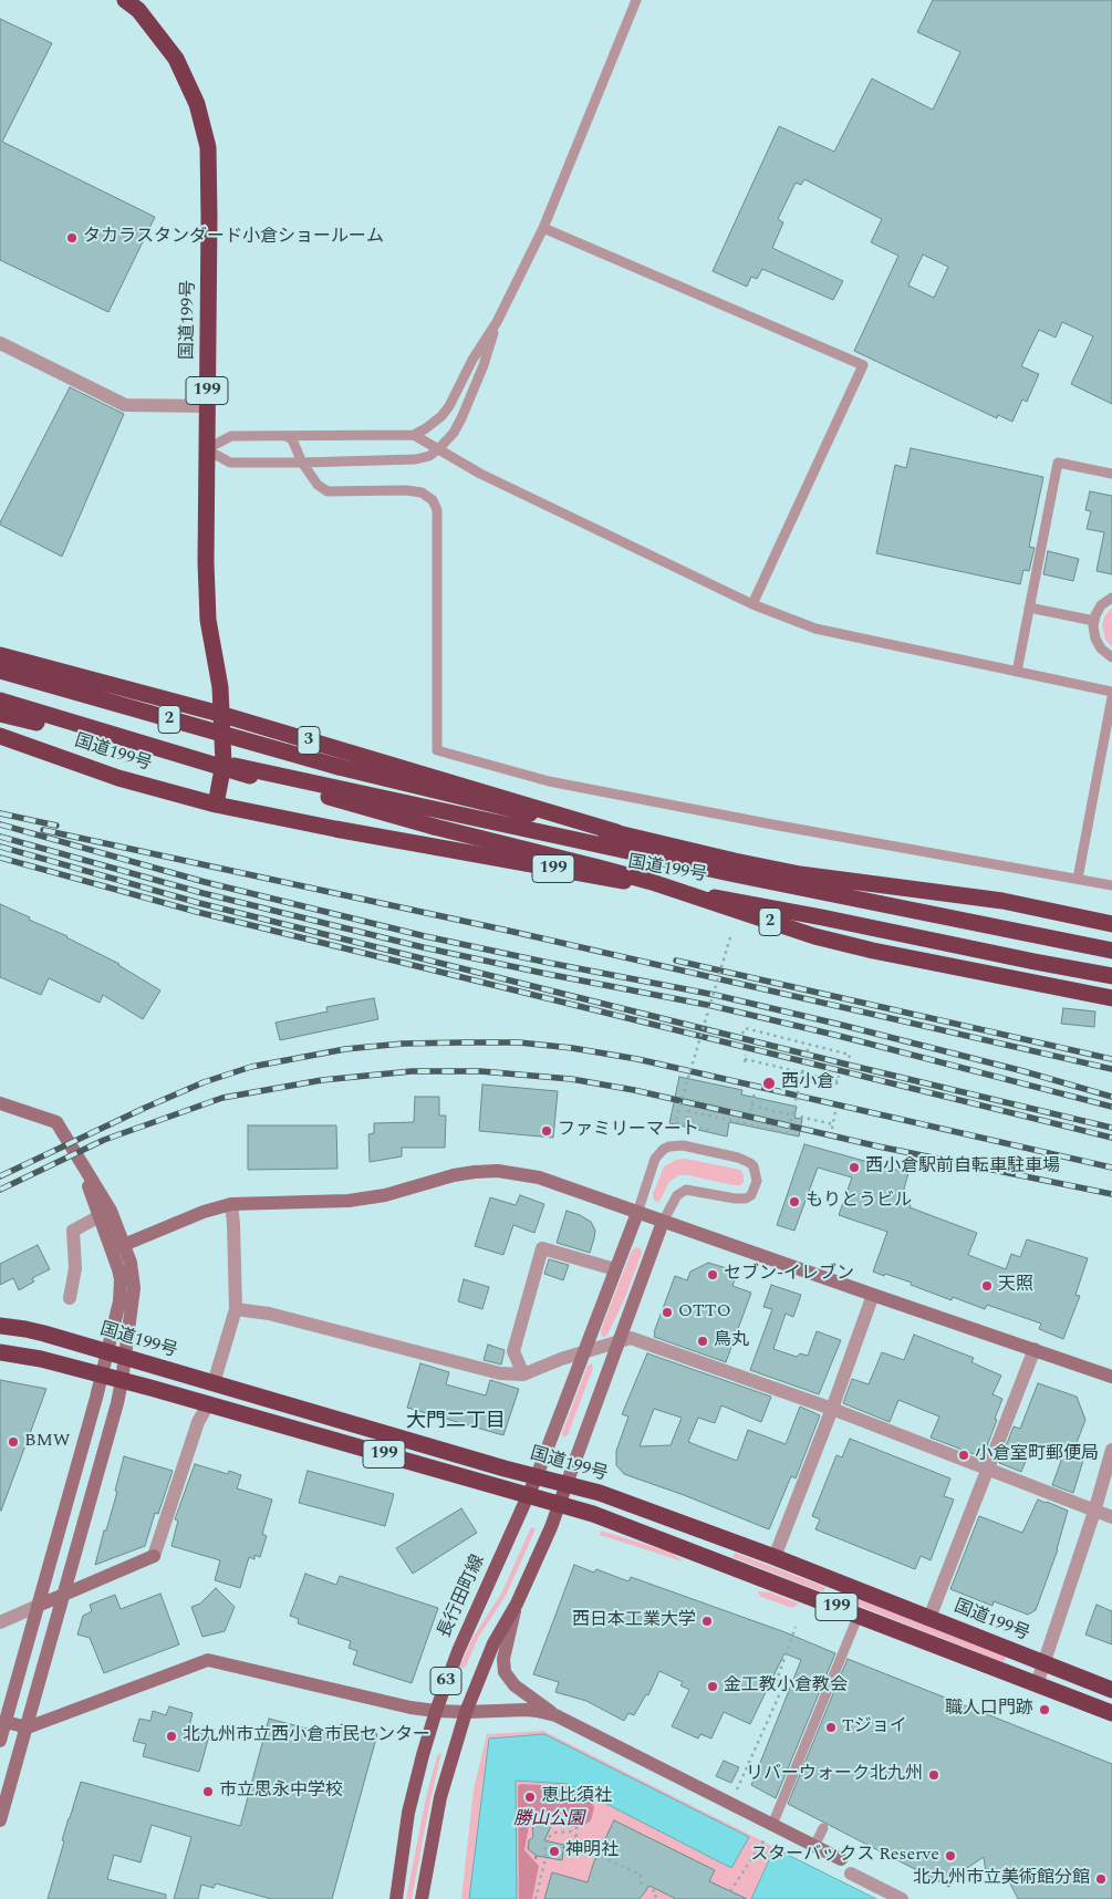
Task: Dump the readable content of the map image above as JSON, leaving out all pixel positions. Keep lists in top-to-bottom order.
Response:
{
  "streets": {
    "highway": [
      "国道199号",
      "199",
      "2",
      "3"
    ],
    "main road": ["長行田町線", "63"]
  },
  "crossings": [
    ["国道199号", "長行田町線"],
    ["国道199号", "63"],
    ["199", "長行田町線"],
    ["199", "63"],
    ["2", "3"]
  ],
  "districts": ["大門二丁目"],
  "parks": ["勝山公園"],
  "places": [
    "タカラスタンダード小倉ショールーム",
    "西小倉",
    "ファミリーマート",
    "西小倉駅前自転車駐車場",
    "もりとうビル",
    "セブン-イレブン",
    "天照",
    "OTTO",
    "鳥丸",
    "BMW",
    "小倉室町郵便局",
    "西日本工業大学",
    "金工教小倉教会",
    "職人口門跡",
    "Tジョイ",
    "北九州市立西小倉市民センター",
    "リバーウォーク北九州",
    "市立思永中学校",
    "恵比須社",
    "神明社",
    "スターバックス Reserve",
    "北九州市立美術館分館"
  ]
}
